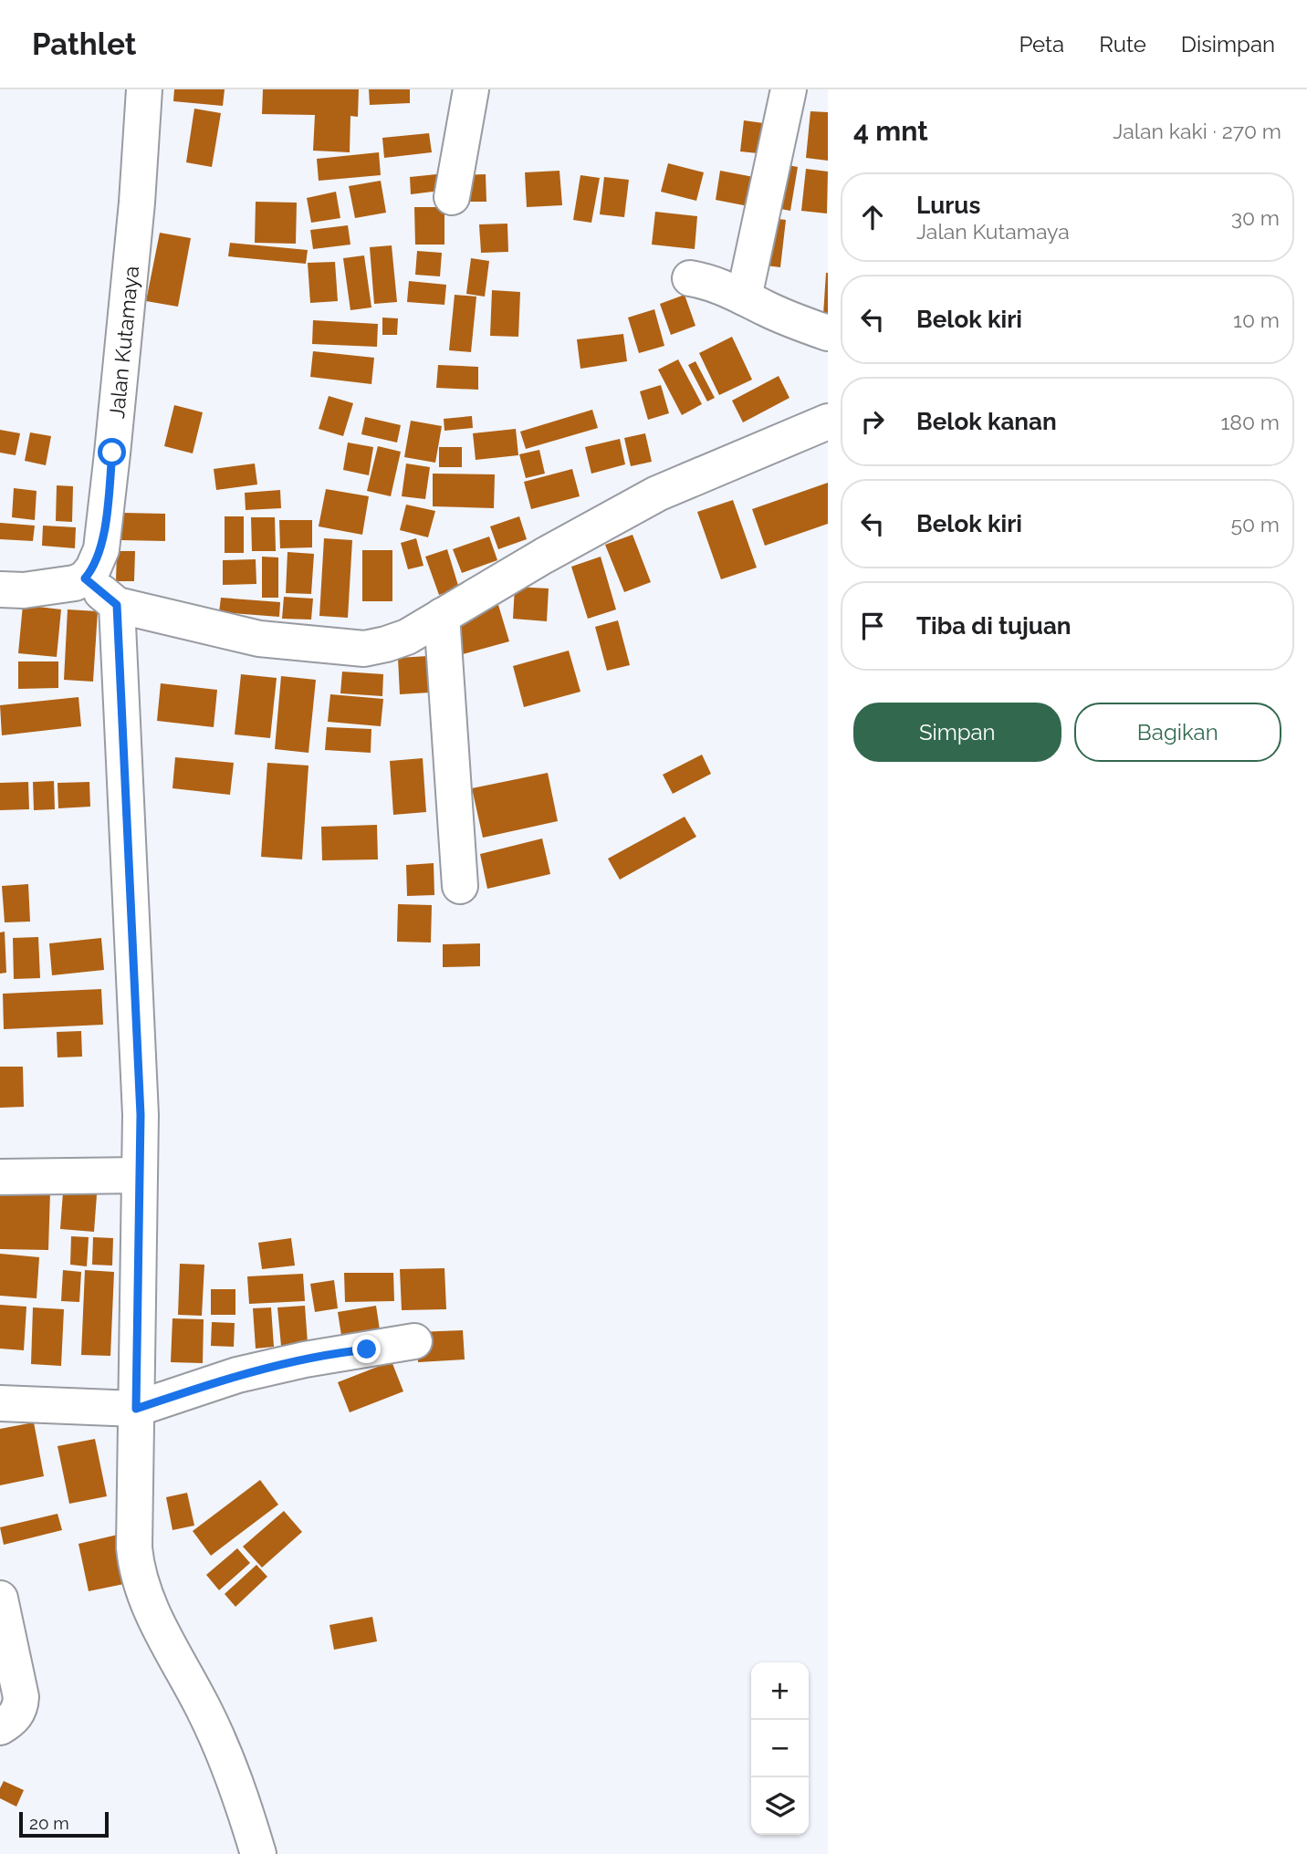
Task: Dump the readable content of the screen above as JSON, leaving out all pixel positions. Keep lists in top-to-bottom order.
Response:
{
  "streets": {
    "street": ["Jalan Kutamaya"]
  },
  "scale_bar": "20 m",
  "page": {
    "header": "Pathlet",
    "nav": ["Peta", "Rute", "Disimpan"],
    "heading": ["4 mnt", "Jalan kaki · 270 m"],
    "list": [
      ["Lurus", "Jalan Kutamaya", "30 m"],
      ["Belok kiri", "10 m"],
      ["Belok kanan", "180 m"],
      ["Belok kiri", "50 m"],
      "Tiba di tujuan"
    ],
    "buttons": ["Simpan", "Bagikan"],
    "map_buttons": ["+", "−"],
    "scale": "20 m"
  }
}
